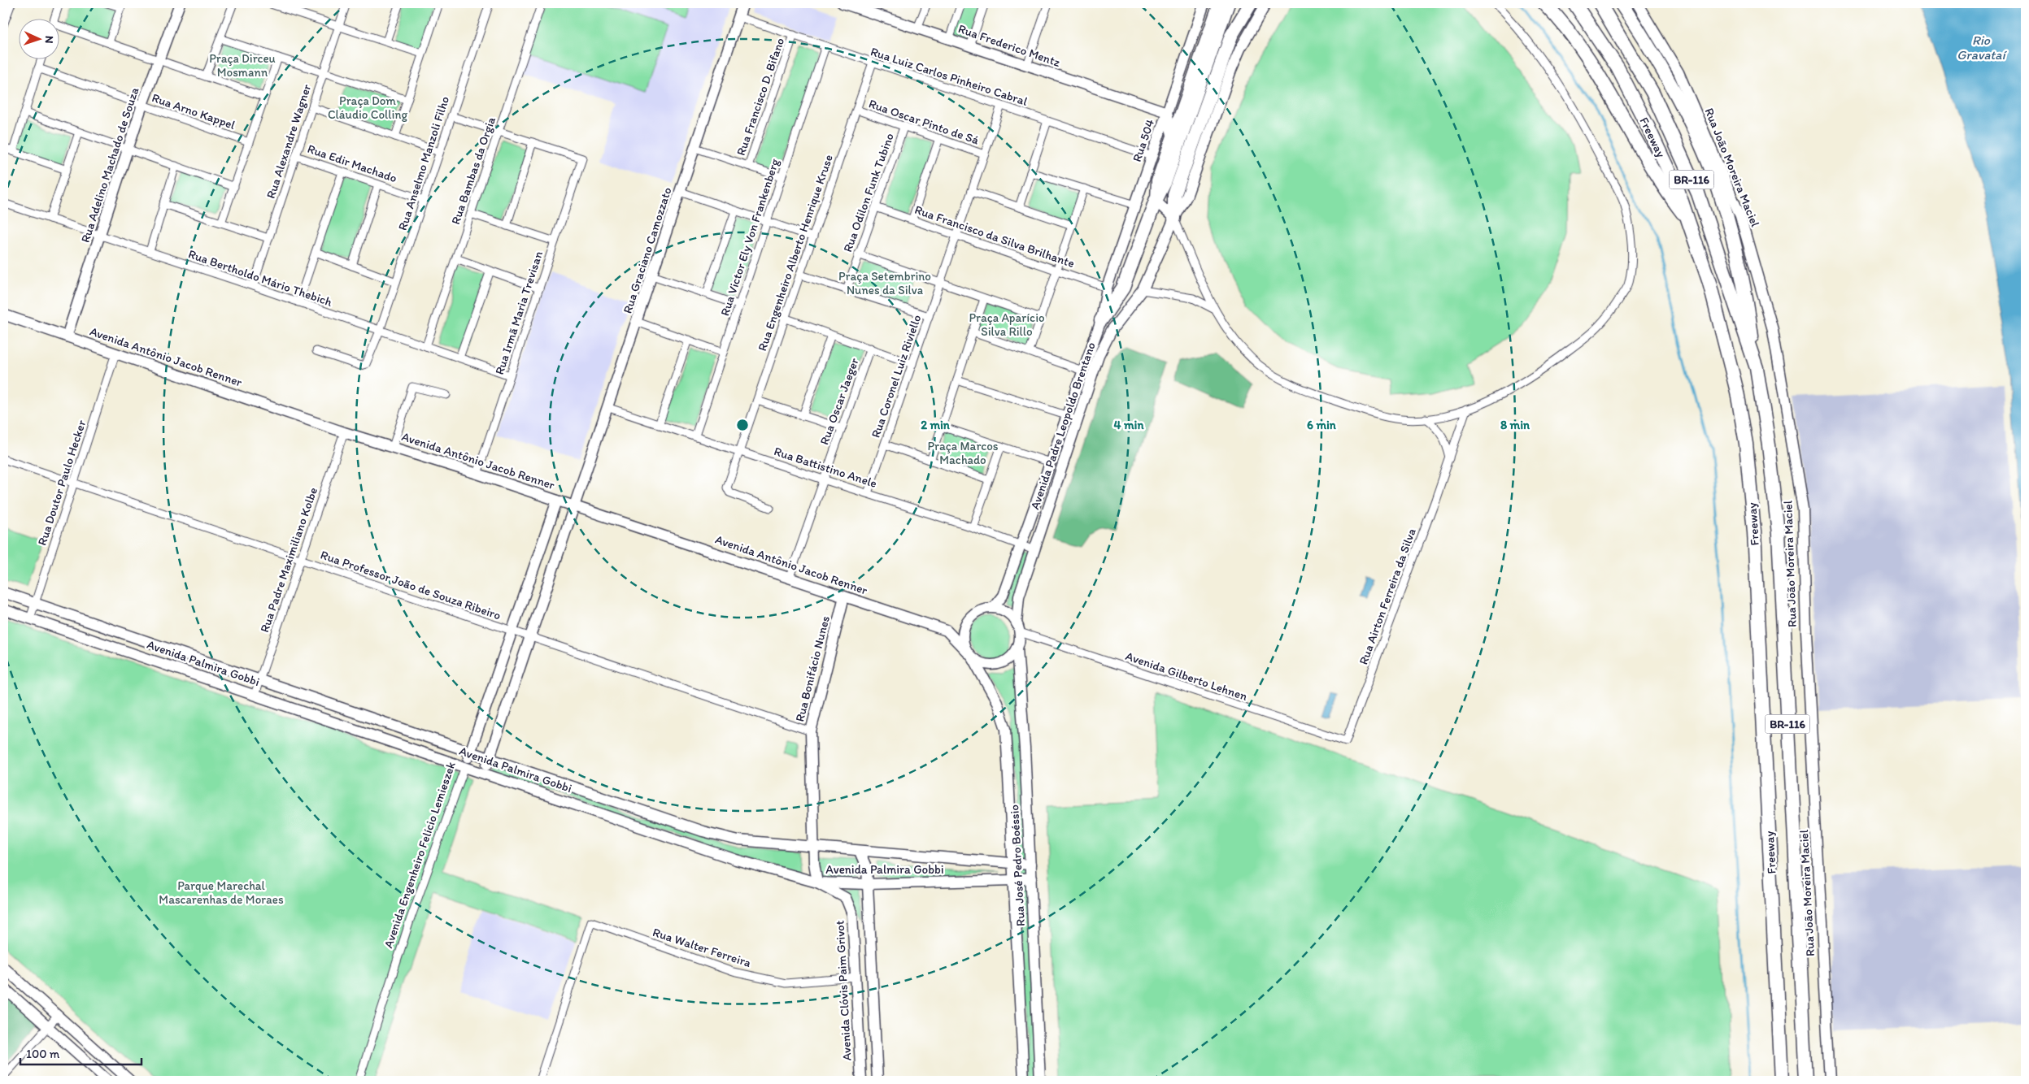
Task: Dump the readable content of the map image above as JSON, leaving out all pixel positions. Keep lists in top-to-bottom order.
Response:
{
  "streets": {
    "highway": ["Freeway", "BR-116"],
    "street": [
      "Rua Frederico Mentz",
      "Rua Luiz Carlos Pinheiro Cabral",
      "Rua Francisco D. Bifano",
      "Rua Arno Kappel",
      "Rua Oscar Pinto de Sá",
      "Rua 504",
      "Rua Alexandre Wagner",
      "Rua Edir Machado",
      "Rua Anselmo Manzoli Filho",
      "Rua Adelino Machado de Souza",
      "Rua João Moreira Maciel",
      "Rua Bambas da Orgia",
      "Rua Odilon Funk Tubino",
      "Rua Francisco da Silva Brilhante",
      "Rua Victor Ely Von Frankenberg",
      "Rua Graciano Camozzato",
      "Rua Engenheiro Alberto Henrique Kruse",
      "Rua Bertholdo Mário Thebich",
      "Rua Irmã Maria Trevisan",
      "Avenida Antônio Jacob Renner",
      "Rua Coronel Luiz Riviello",
      "Rua Oscar Jaeger",
      "Avenida Padre Leopoldo Brentano",
      "Rua Battistino Anele",
      "Rua Doutor Paulo Hecker",
      "Rua Padre Maximiliano Kolbe",
      "Rua Professor João de Souza Ribeiro",
      "Rua Airton Ferreira da Silva",
      "Avenida Palmira Gobbi",
      "Rua Bonifácio Nunes",
      "Avenida Gilberto Lehnen",
      "Avenida Engenheiro Felício Lemieszek",
      "Rua José Pedro Boéssio",
      "Rua Walter Ferreira",
      "Avenida Clóvis Paim Grivot"
    ]
  },
  "crossings": [
    ["Rua Frederico Mentz", "Rua 504"],
    ["Rua Luiz Carlos Pinheiro Cabral", "Rua Francisco D. Bifano"],
    ["Rua Luiz Carlos Pinheiro Cabral", "Rua 504"],
    ["Rua Luiz Carlos Pinheiro Cabral", "Rua Victor Ely Von Frankenberg"],
    ["Rua Luiz Carlos Pinheiro Cabral", "Rua Graciano Camozzato"],
    ["Rua Luiz Carlos Pinheiro Cabral", "Rua Engenheiro Alberto Henrique Kruse"],
    ["Rua Luiz Carlos Pinheiro Cabral", "Rua Coronel Luiz Riviello"],
    ["Rua Arno Kappel", "Rua Adelino Machado de Souza"],
    ["Rua Oscar Pinto de Sá", "Rua Odilon Funk Tubino"],
    ["Rua Oscar Pinto de Sá", "Rua Engenheiro Alberto Henrique Kruse"],
    ["Rua Oscar Pinto de Sá", "Rua Coronel Luiz Riviello"],
    ["Rua 504", "Rua Francisco da Silva Brilhante"],
    ["Rua 504", "Avenida Padre Leopoldo Brentano"],
    ["Rua Alexandre Wagner", "Rua Edir Machado"],
    ["Rua Alexandre Wagner", "Rua Bertholdo Mário Thebich"],
    ["Rua Edir Machado", "Rua Anselmo Manzoli Filho"],
    ["Rua Anselmo Manzoli Filho", "Rua Bertholdo Mário Thebich"],
    ["Rua Adelino Machado de Souza", "Rua Bertholdo Mário Thebich"],
    ["Rua Adelino Machado de Souza", "Avenida Antônio Jacob Renner"],
    ["Rua Bambas da Orgia", "Rua Bertholdo Mário Thebich"],
    ["Rua Odilon Funk Tubino", "Rua Francisco da Silva Brilhante"],
    ["Rua Francisco da Silva Brilhante", "Rua Coronel Luiz Riviello"],
    ["Rua Francisco da Silva Brilhante", "Avenida Padre Leopoldo Brentano"],
    ["Rua Victor Ely Von Frankenberg", "Rua Battistino Anele"],
    ["Rua Graciano Camozzato", "Avenida Antônio Jacob Renner"],
    ["Rua Graciano Camozzato", "Rua Battistino Anele"],
    ["Rua Engenheiro Alberto Henrique Kruse", "Rua Battistino Anele"],
    ["Rua Bertholdo Mário Thebich", "Rua Irmã Maria Trevisan"],
    ["Rua Irmã Maria Trevisan", "Avenida Antônio Jacob Renner"],
    ["Avenida Antônio Jacob Renner", "Rua Oscar Jaeger"],
    ["Avenida Antônio Jacob Renner", "Avenida Padre Leopoldo Brentano"],
    ["Avenida Antônio Jacob Renner", "Rua Doutor Paulo Hecker"],
    ["Avenida Antônio Jacob Renner", "Rua Padre Maximiliano Kolbe"],
    ["Avenida Antônio Jacob Renner", "Rua Bonifácio Nunes"],
    ["Avenida Antônio Jacob Renner", "Avenida Gilberto Lehnen"],
    ["Avenida Antônio Jacob Renner", "Avenida Engenheiro Felício Lemieszek"],
    ["Avenida Antônio Jacob Renner", "Rua José Pedro Boéssio"],
    ["Rua Coronel Luiz Riviello", "Rua Battistino Anele"],
    ["Rua Oscar Jaeger", "Rua Battistino Anele"],
    ["Avenida Padre Leopoldo Brentano", "Rua Battistino Anele"],
    ["Avenida Padre Leopoldo Brentano", "Avenida Gilberto Lehnen"],
    ["Avenida Padre Leopoldo Brentano", "Rua José Pedro Boéssio"],
    ["Rua Doutor Paulo Hecker", "Rua Professor João de Souza Ribeiro"],
    ["Rua Doutor Paulo Hecker", "Avenida Palmira Gobbi"],
    ["Rua Padre Maximiliano Kolbe", "Rua Professor João de Souza Ribeiro"],
    ["Rua Padre Maximiliano Kolbe", "Avenida Palmira Gobbi"],
    ["Rua Professor João de Souza Ribeiro", "Rua Bonifácio Nunes"],
    ["Rua Professor João de Souza Ribeiro", "Avenida Engenheiro Felício Lemieszek"],
    ["Rua Airton Ferreira da Silva", "Avenida Gilberto Lehnen"],
    ["Avenida Palmira Gobbi", "Rua Bonifácio Nunes"],
    ["Avenida Palmira Gobbi", "Avenida Engenheiro Felício Lemieszek"],
    ["Avenida Palmira Gobbi", "Rua José Pedro Boéssio"],
    ["Avenida Palmira Gobbi", "Avenida Clóvis Paim Grivot"],
    ["Avenida Gilberto Lehnen", "Rua José Pedro Boéssio"],
    ["Rua Walter Ferreira", "Avenida Clóvis Paim Grivot"]
  ],
  "water": ["Rio Gravataí"],
  "parks": [
    "Praça Dirceu Mosmann",
    "Praça Dom Cláudio Colling",
    "Praça Setembrino Nunes da Silva",
    "Praça Aparício Silva Rillo",
    "Praça Marcos Machado",
    "Parque Marechal Mascarenhas de Moraes"
  ],
  "scale_bar": "100 m",
  "north": "right",
  "rings": [
    "2 min",
    "4 min",
    "6 min",
    "8 min"
  ]
}
